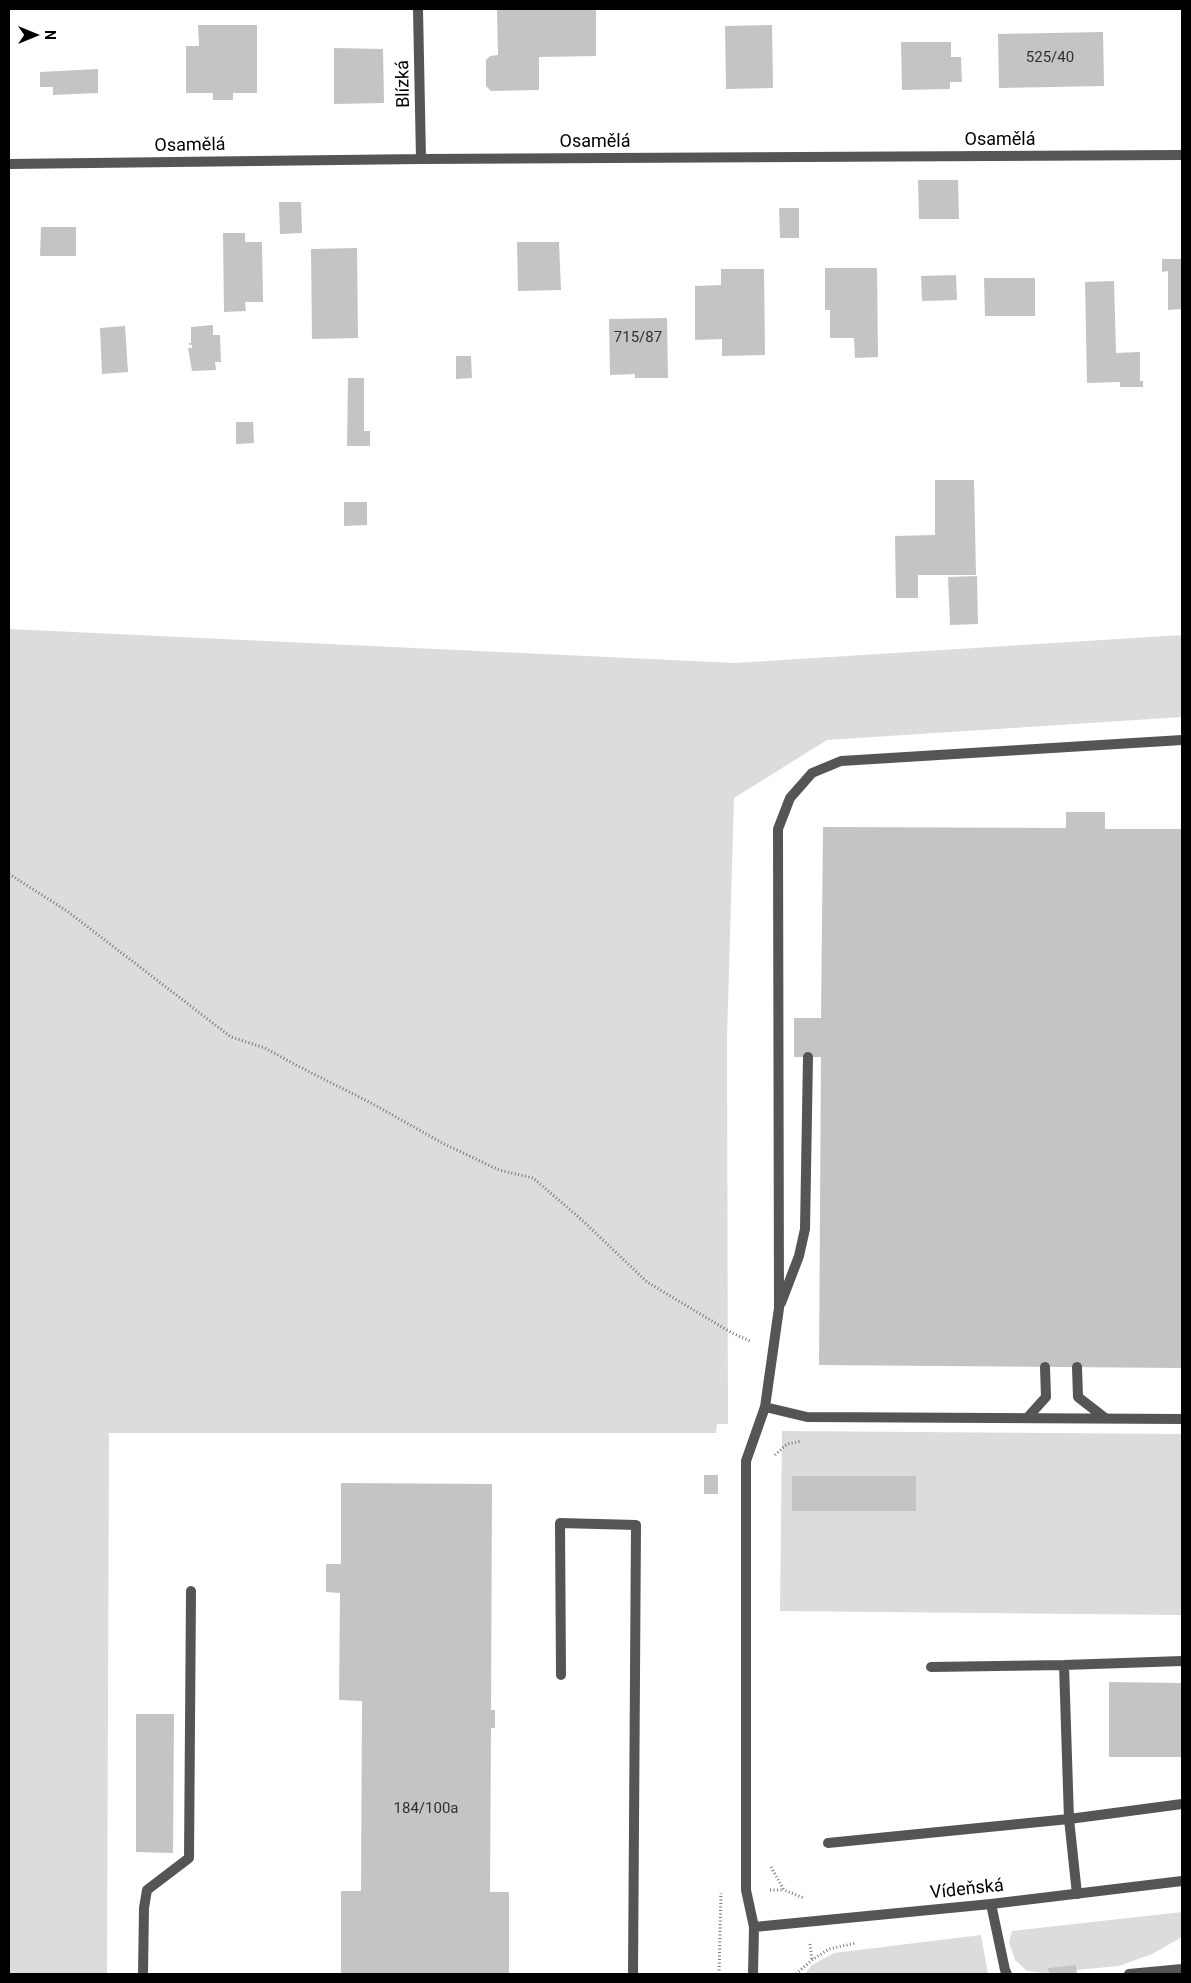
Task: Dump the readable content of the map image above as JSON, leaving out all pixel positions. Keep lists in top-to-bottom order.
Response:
{
  "streets": {
    "street": ["Blízká", "Osamělá", "Vídeňská"]
  },
  "crossings": [
    ["Blízká", "Osamělá"]
  ],
  "house_numbers": ["525/40", "715/87", "184/100a"],
  "north": "right"
}
